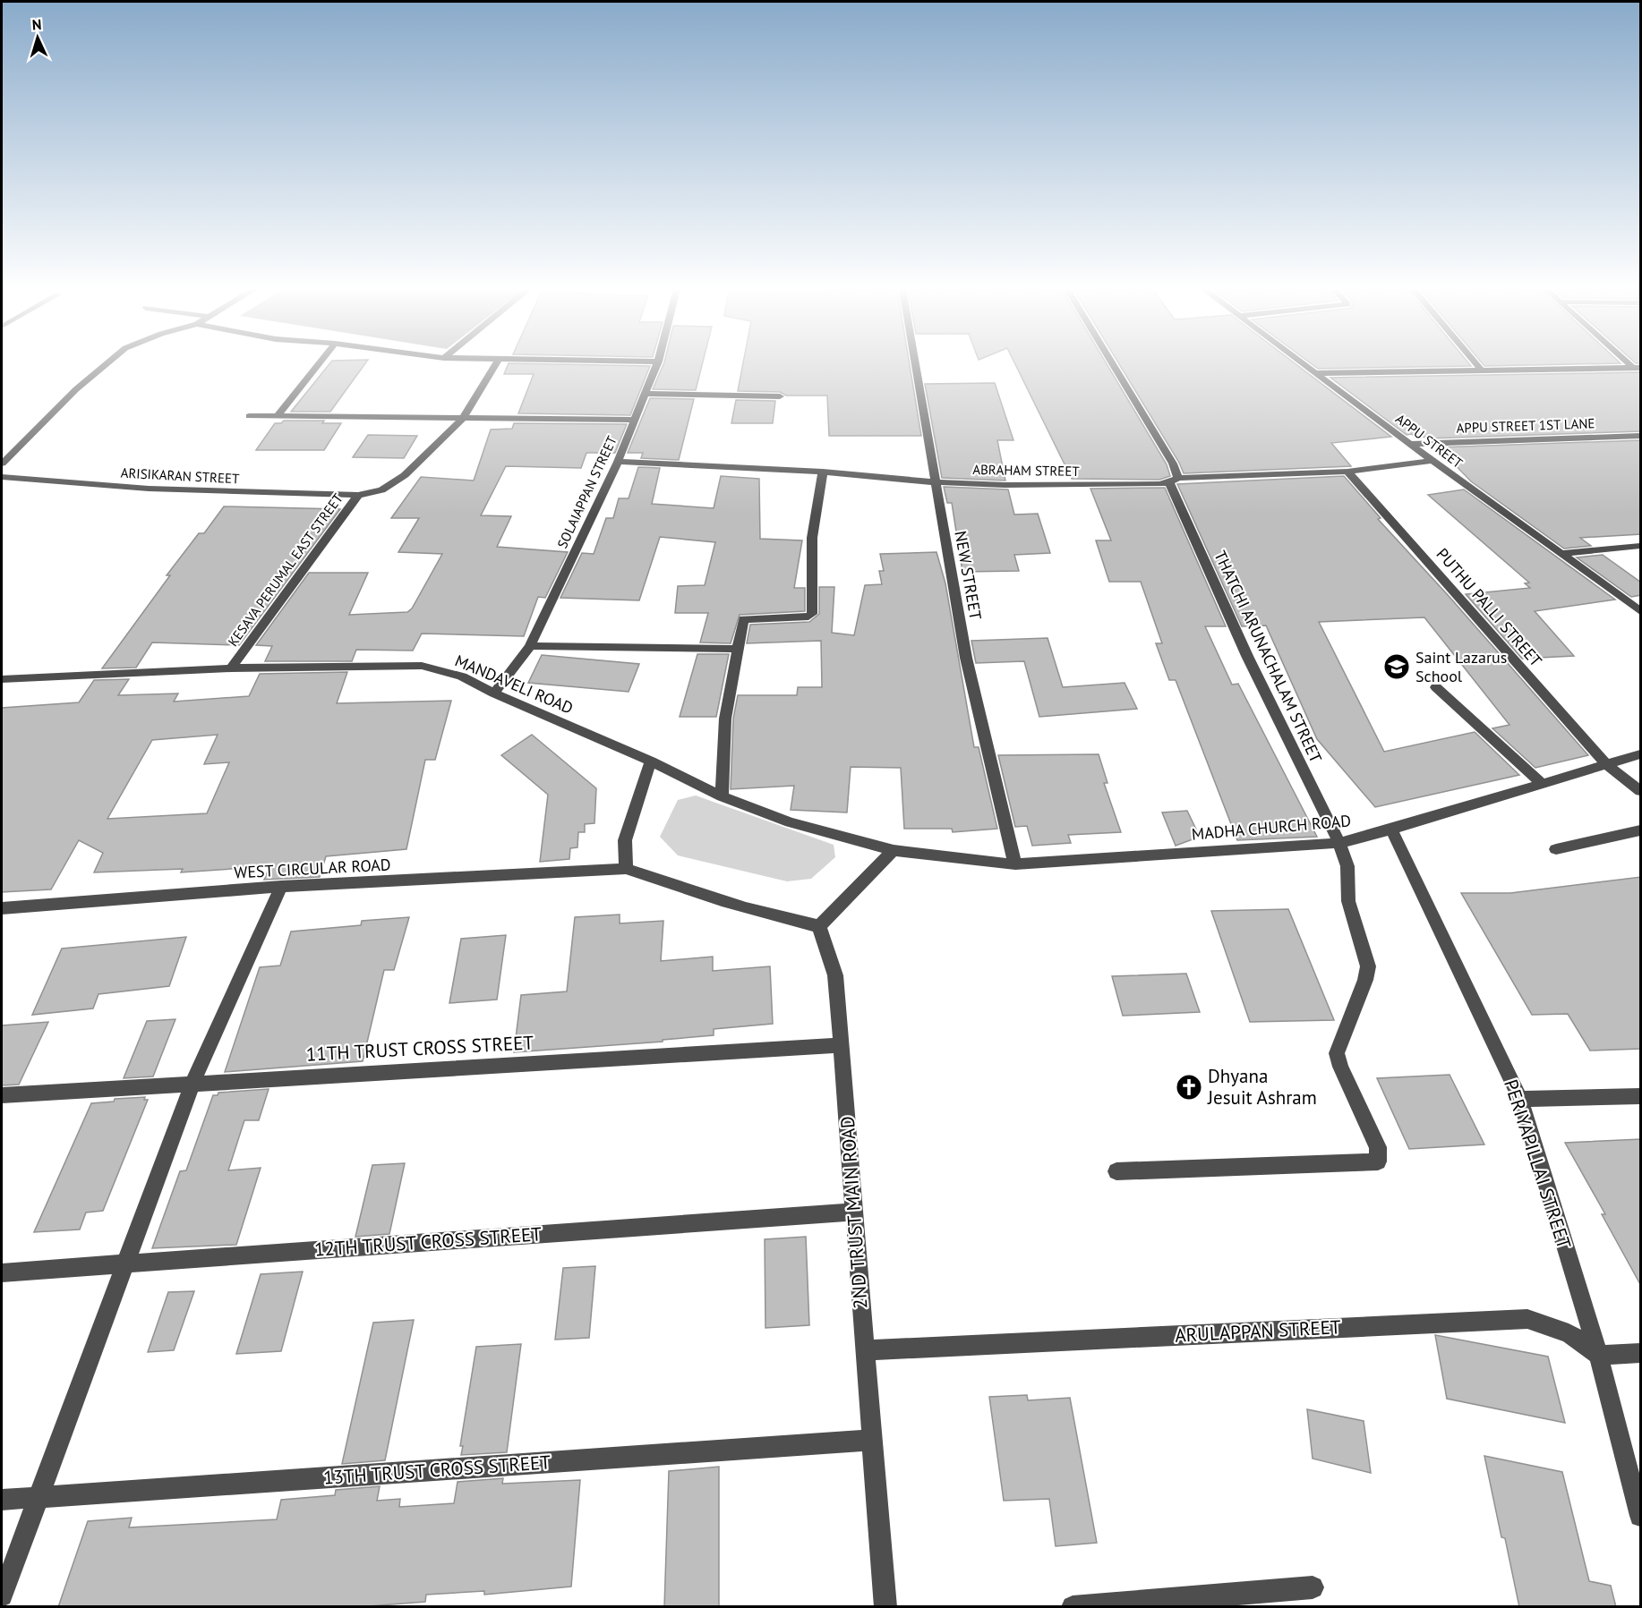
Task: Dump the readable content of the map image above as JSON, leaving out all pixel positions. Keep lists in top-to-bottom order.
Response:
{
  "streets": {
    "street": [
      "APPU STREET 1ST LANE",
      "APPU STREET",
      "ABRAHAM STREET",
      "ARISIKARAN STREET",
      "SOLAIAPPAN STREET",
      "KESAVA PERUMAL EAST STREET",
      "NEW STREET",
      "PUTHU PALLI STREET",
      "THATCHI ARUNACHALAM STREET",
      "MANDAVELI ROAD",
      "MADHA CHURCH ROAD",
      "WEST CIRCULAR ROAD",
      "11TH TRUST CROSS STREET",
      "PERIYAPILLAI STREET",
      "2ND TRUST MAIN ROAD",
      "12TH TRUST CROSS STREET",
      "ARULAPPAN STREET",
      "13TH TRUST CROSS STREET"
    ]
  },
  "crossings": [
    ["APPU STREET 1ST LANE", "APPU STREET"],
    ["APPU STREET", "ABRAHAM STREET"],
    ["ABRAHAM STREET", "SOLAIAPPAN STREET"],
    ["ABRAHAM STREET", "NEW STREET"],
    ["ABRAHAM STREET", "PUTHU PALLI STREET"],
    ["ABRAHAM STREET", "THATCHI ARUNACHALAM STREET"],
    ["ARISIKARAN STREET", "KESAVA PERUMAL EAST STREET"],
    ["SOLAIAPPAN STREET", "MANDAVELI ROAD"],
    ["KESAVA PERUMAL EAST STREET", "MANDAVELI ROAD"],
    ["NEW STREET", "MADHA CHURCH ROAD"],
    ["PUTHU PALLI STREET", "MADHA CHURCH ROAD"],
    ["THATCHI ARUNACHALAM STREET", "MADHA CHURCH ROAD"],
    ["MANDAVELI ROAD", "MADHA CHURCH ROAD"],
    ["MADHA CHURCH ROAD", "PERIYAPILLAI STREET"],
    ["11TH TRUST CROSS STREET", "2ND TRUST MAIN ROAD"],
    ["PERIYAPILLAI STREET", "ARULAPPAN STREET"],
    ["2ND TRUST MAIN ROAD", "12TH TRUST CROSS STREET"],
    ["2ND TRUST MAIN ROAD", "ARULAPPAN STREET"],
    ["2ND TRUST MAIN ROAD", "13TH TRUST CROSS STREET"]
  ],
  "places": {
    "school or university": ["Saint Lazarus School"],
    "church": ["Dhyana Jesuit Ashram"]
  },
  "north": "top"
}
